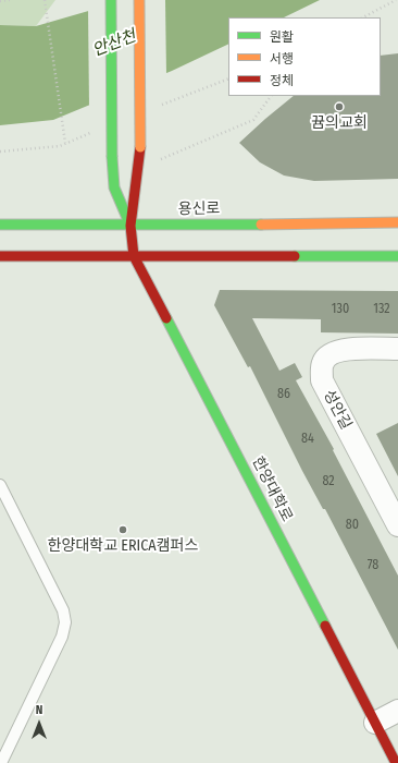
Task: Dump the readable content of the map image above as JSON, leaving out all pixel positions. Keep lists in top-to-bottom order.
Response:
{
  "streets": {
    "street": ["용신로", "성안길", "한양대학로"]
  },
  "crossings": [
    ["용신로", "한양대학로"]
  ],
  "water": ["안산천"],
  "places": ["뀸의교회", "한양대학교 ERICA캠퍼스"],
  "house_numbers": [
    "130",
    "132",
    "86",
    "84",
    "82",
    "80",
    "78"
  ],
  "legend": ["원활", "서행", "정체"],
  "north": "top"
}
